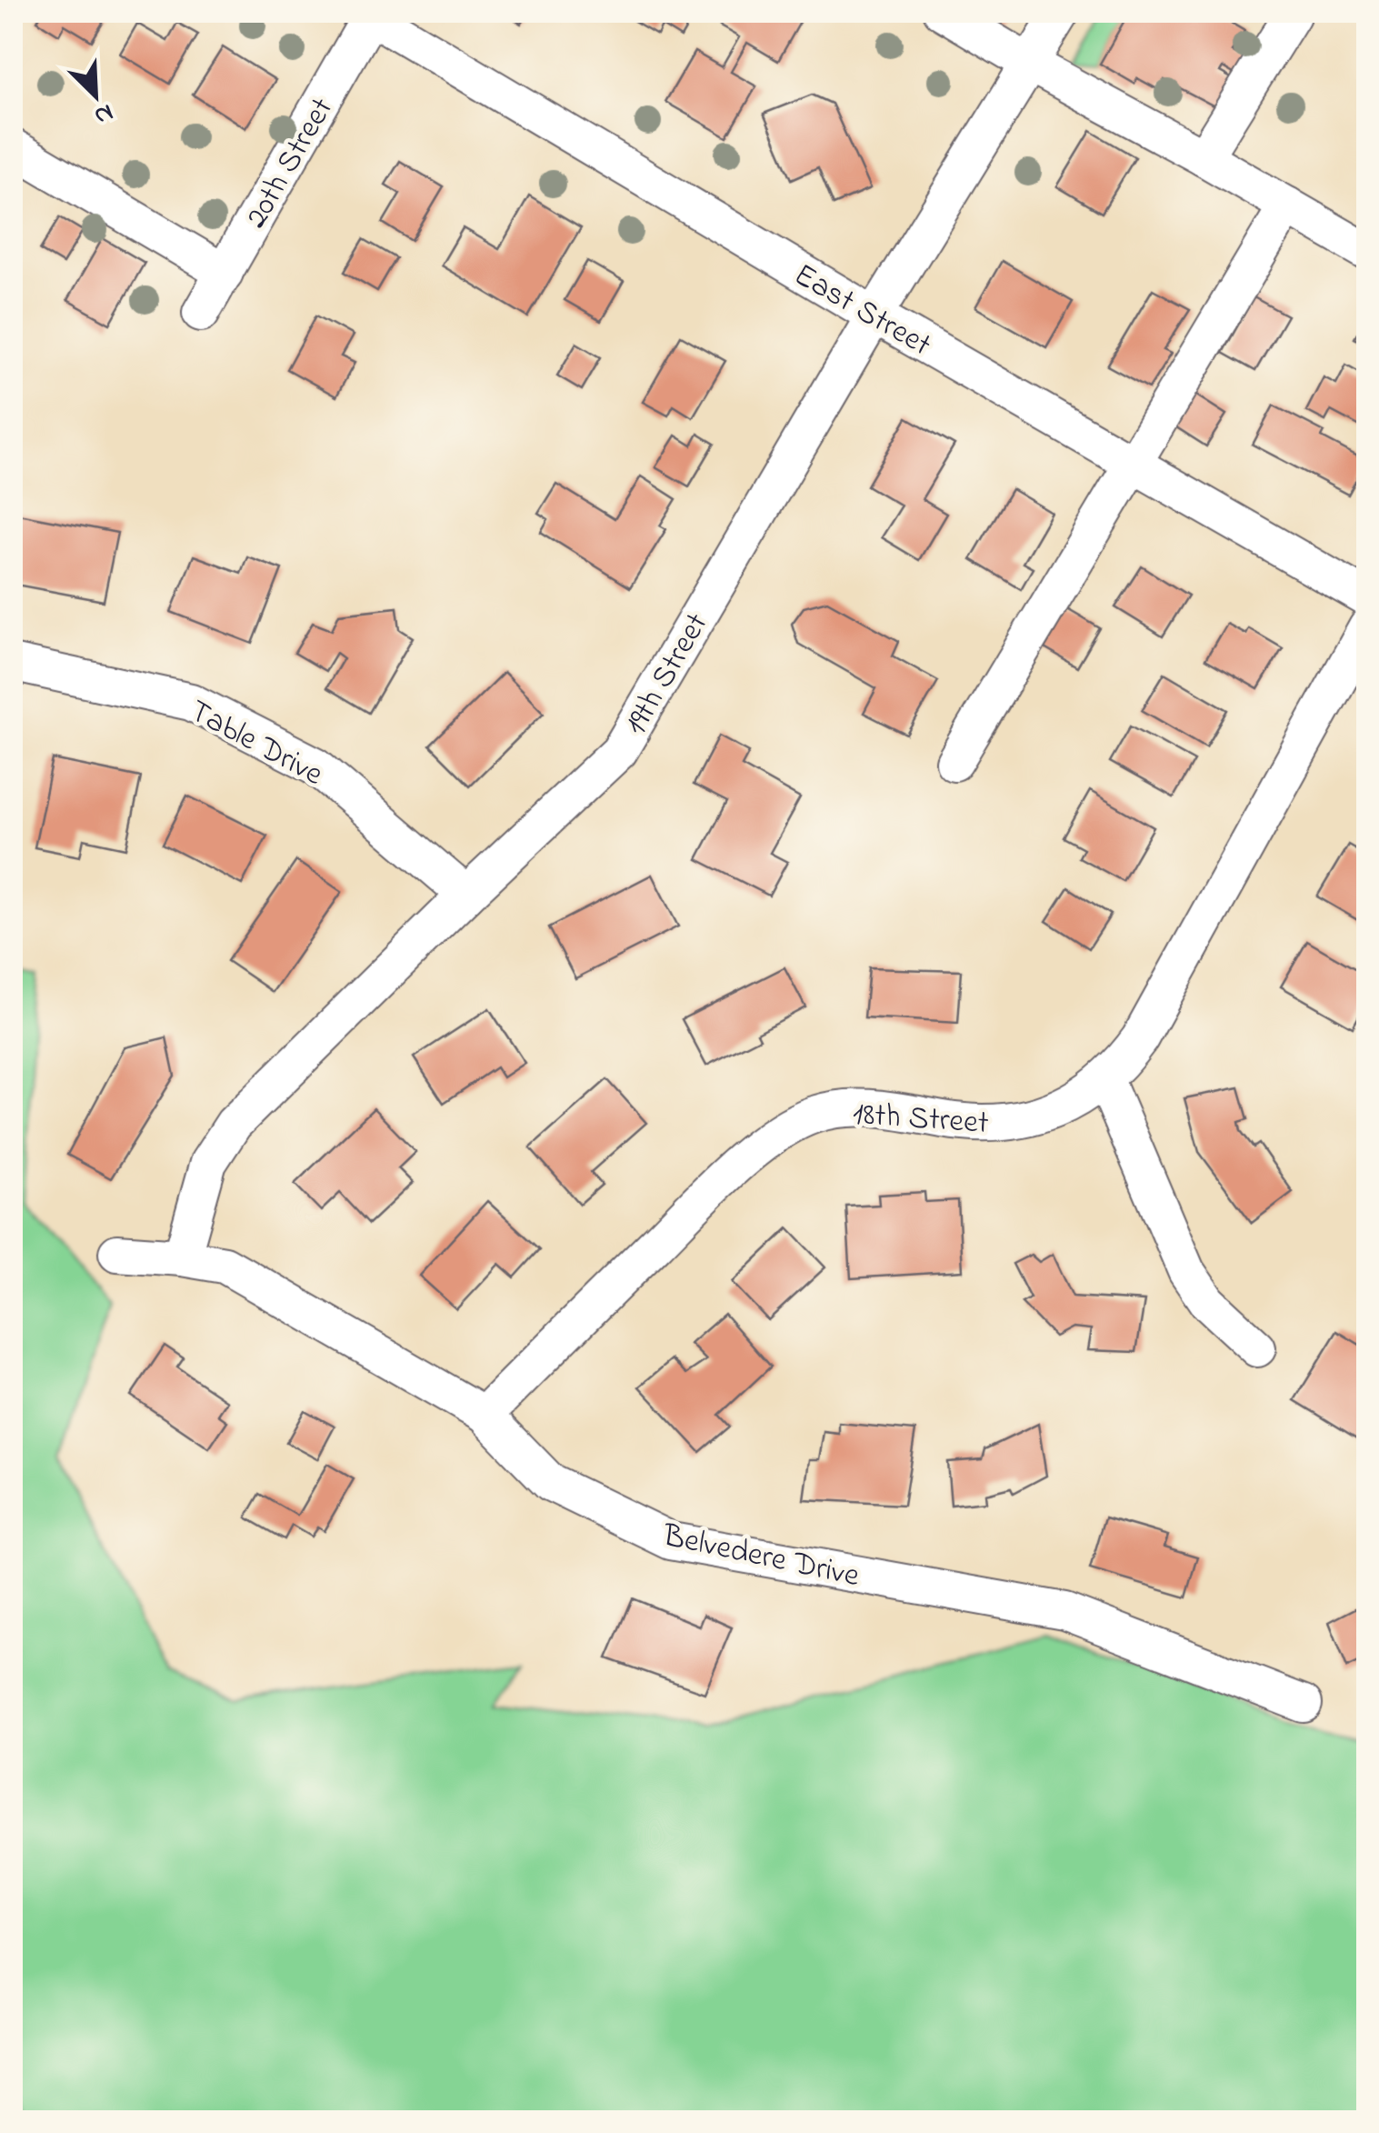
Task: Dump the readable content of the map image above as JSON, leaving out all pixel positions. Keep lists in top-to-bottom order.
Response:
{
  "streets": {
    "street": [
      "20th Street",
      "East Street",
      "19th Street",
      "Table Drive",
      "18th Street",
      "Belvedere Drive"
    ]
  },
  "crossings": [
    ["20th Street", "East Street"],
    ["East Street", "19th Street"],
    ["19th Street", "Table Drive"],
    ["19th Street", "Belvedere Drive"],
    ["18th Street", "Belvedere Drive"]
  ],
  "north": "bottom right"
}
